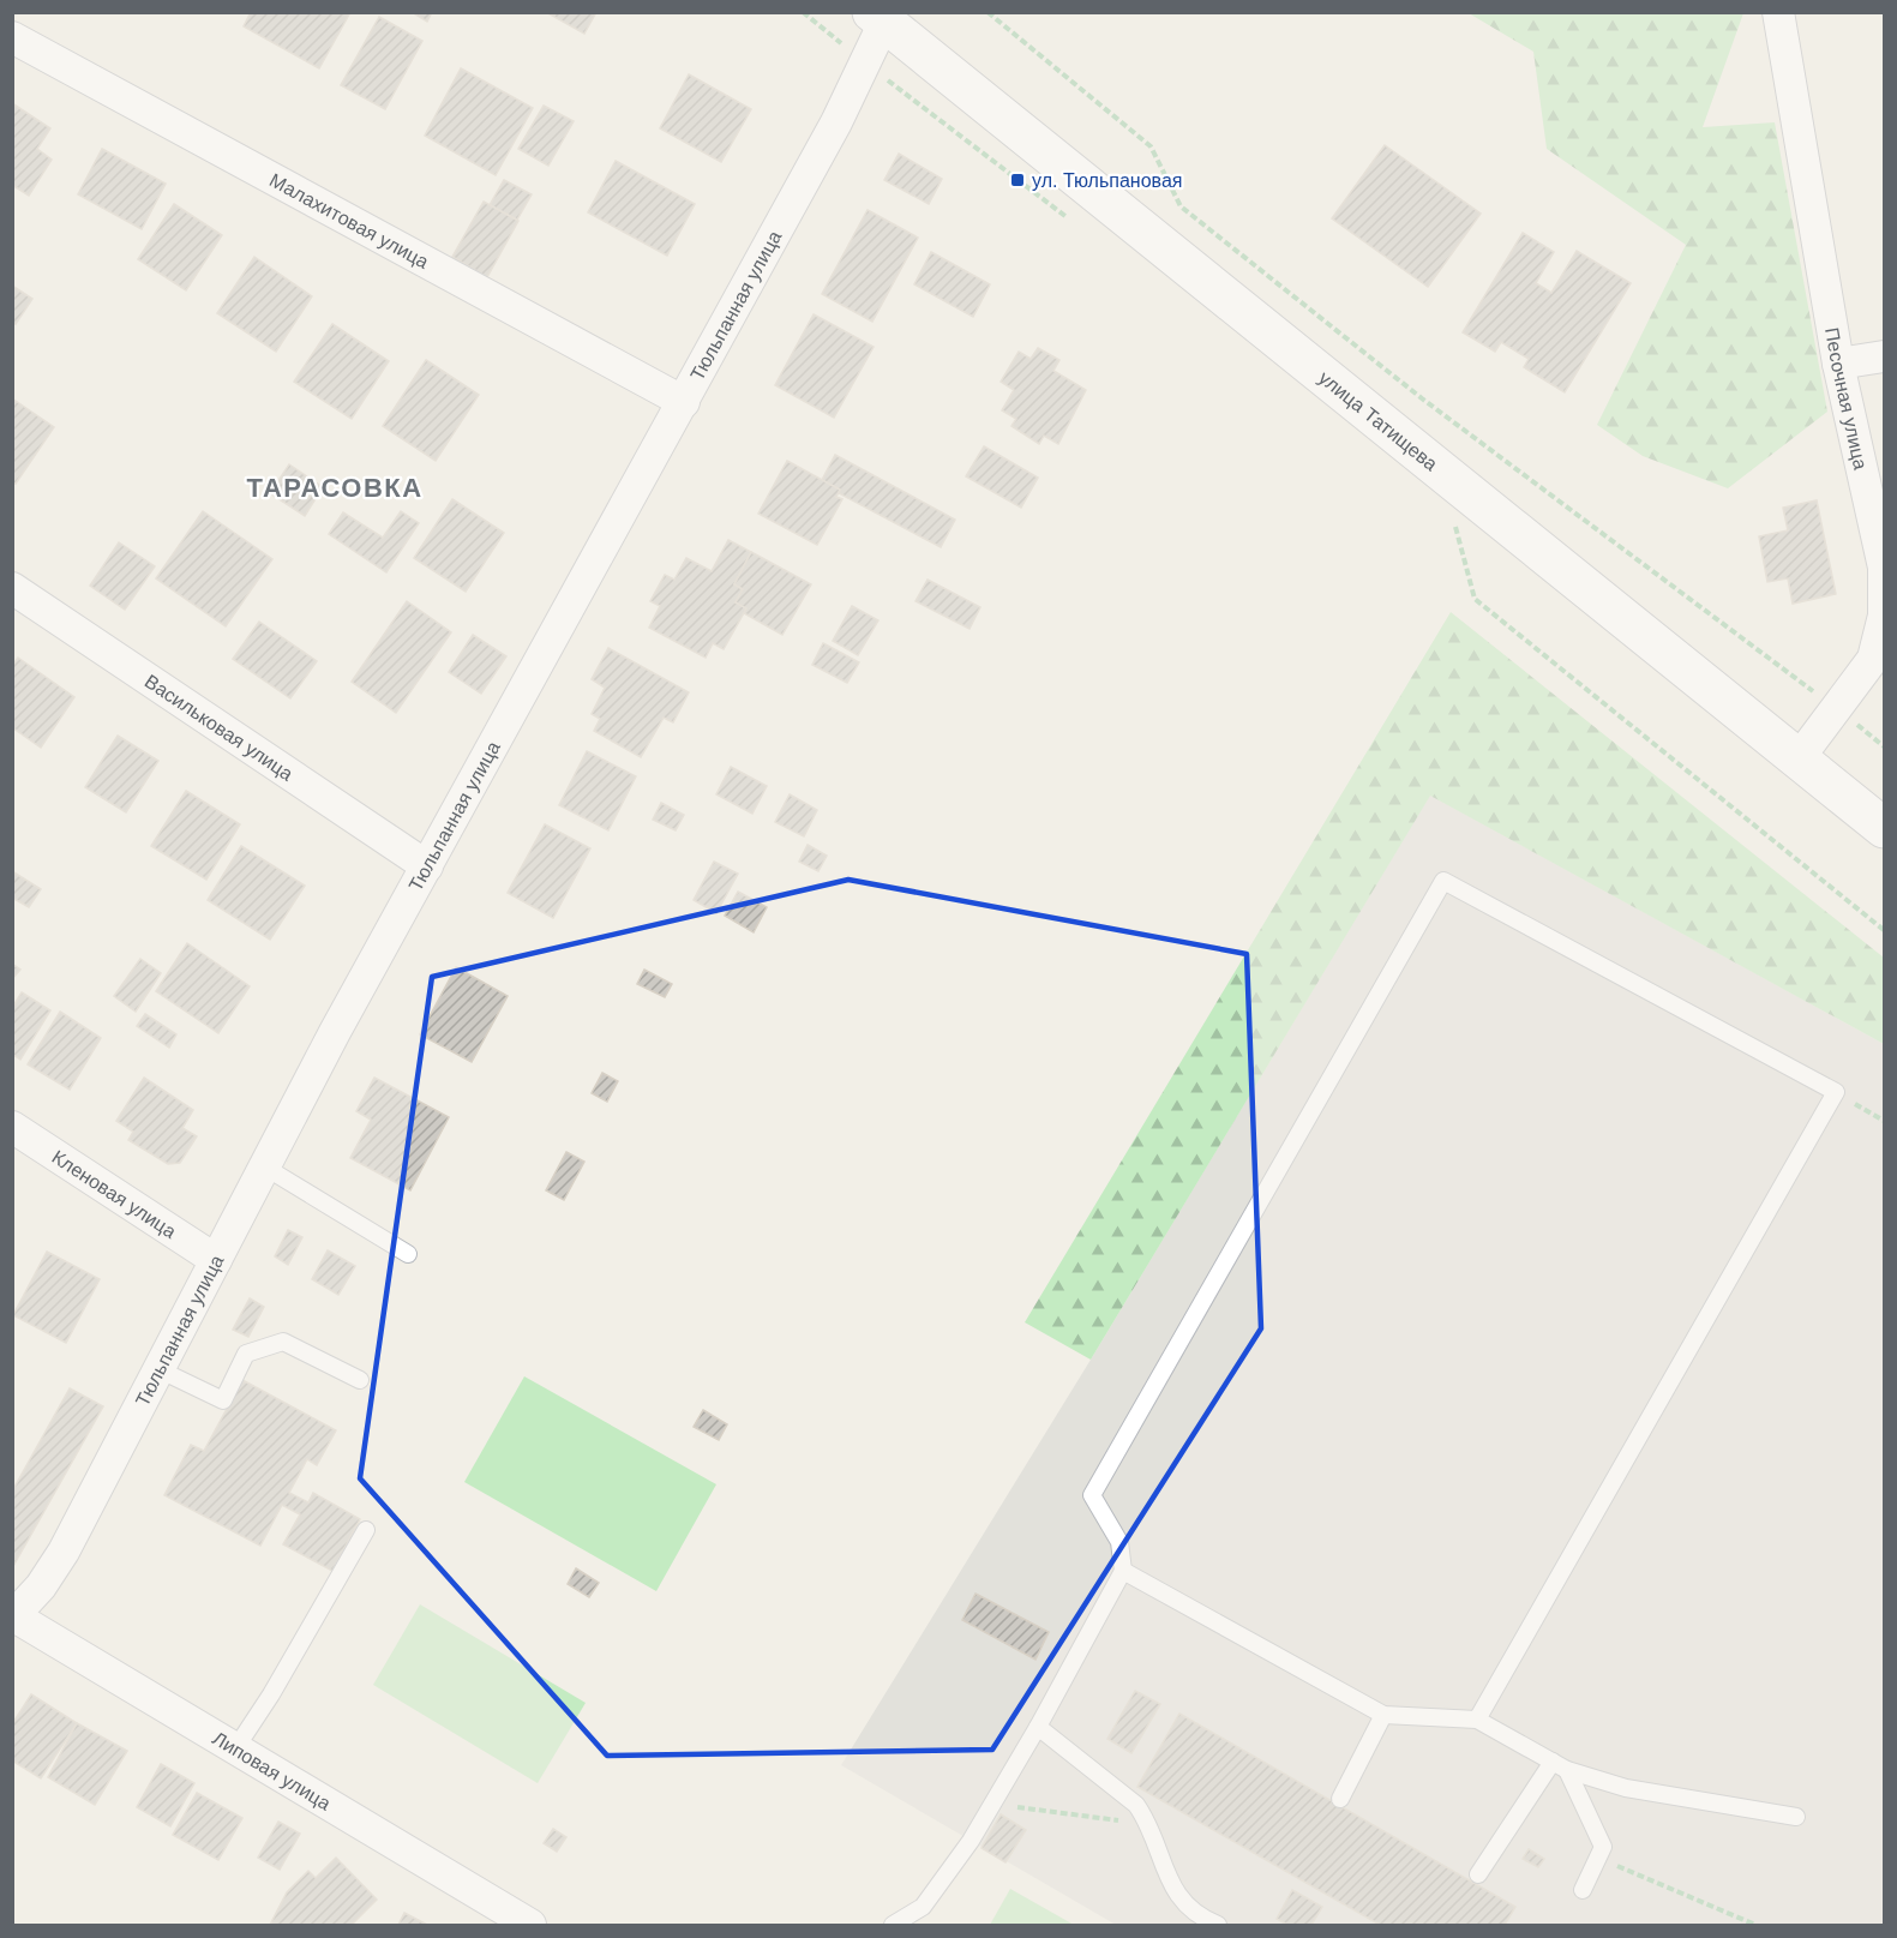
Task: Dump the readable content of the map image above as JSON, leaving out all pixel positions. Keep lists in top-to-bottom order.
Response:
{
  "streets": {
    "street": [
      "Малахитовая улица",
      "Тюльпанная улица",
      "Песочная улица",
      "улица Татищева",
      "Васильковая улица",
      "Кленовая улица",
      "Липовая улица"
    ]
  },
  "crossings": [
    ["Малахитовая улица", "Тюльпанная улица"],
    ["Тюльпанная улица", "улица Татищева"],
    ["Тюльпанная улица", "Васильковая улица"],
    ["Тюльпанная улица", "Кленовая улица"],
    ["Тюльпанная улица", "Липовая улица"],
    ["Песочная улица", "улица Татищева"]
  ],
  "districts": ["ТАРАСОВКА"],
  "places": {
    "transit": ["ул. Тюльпановая"]
  }
}
